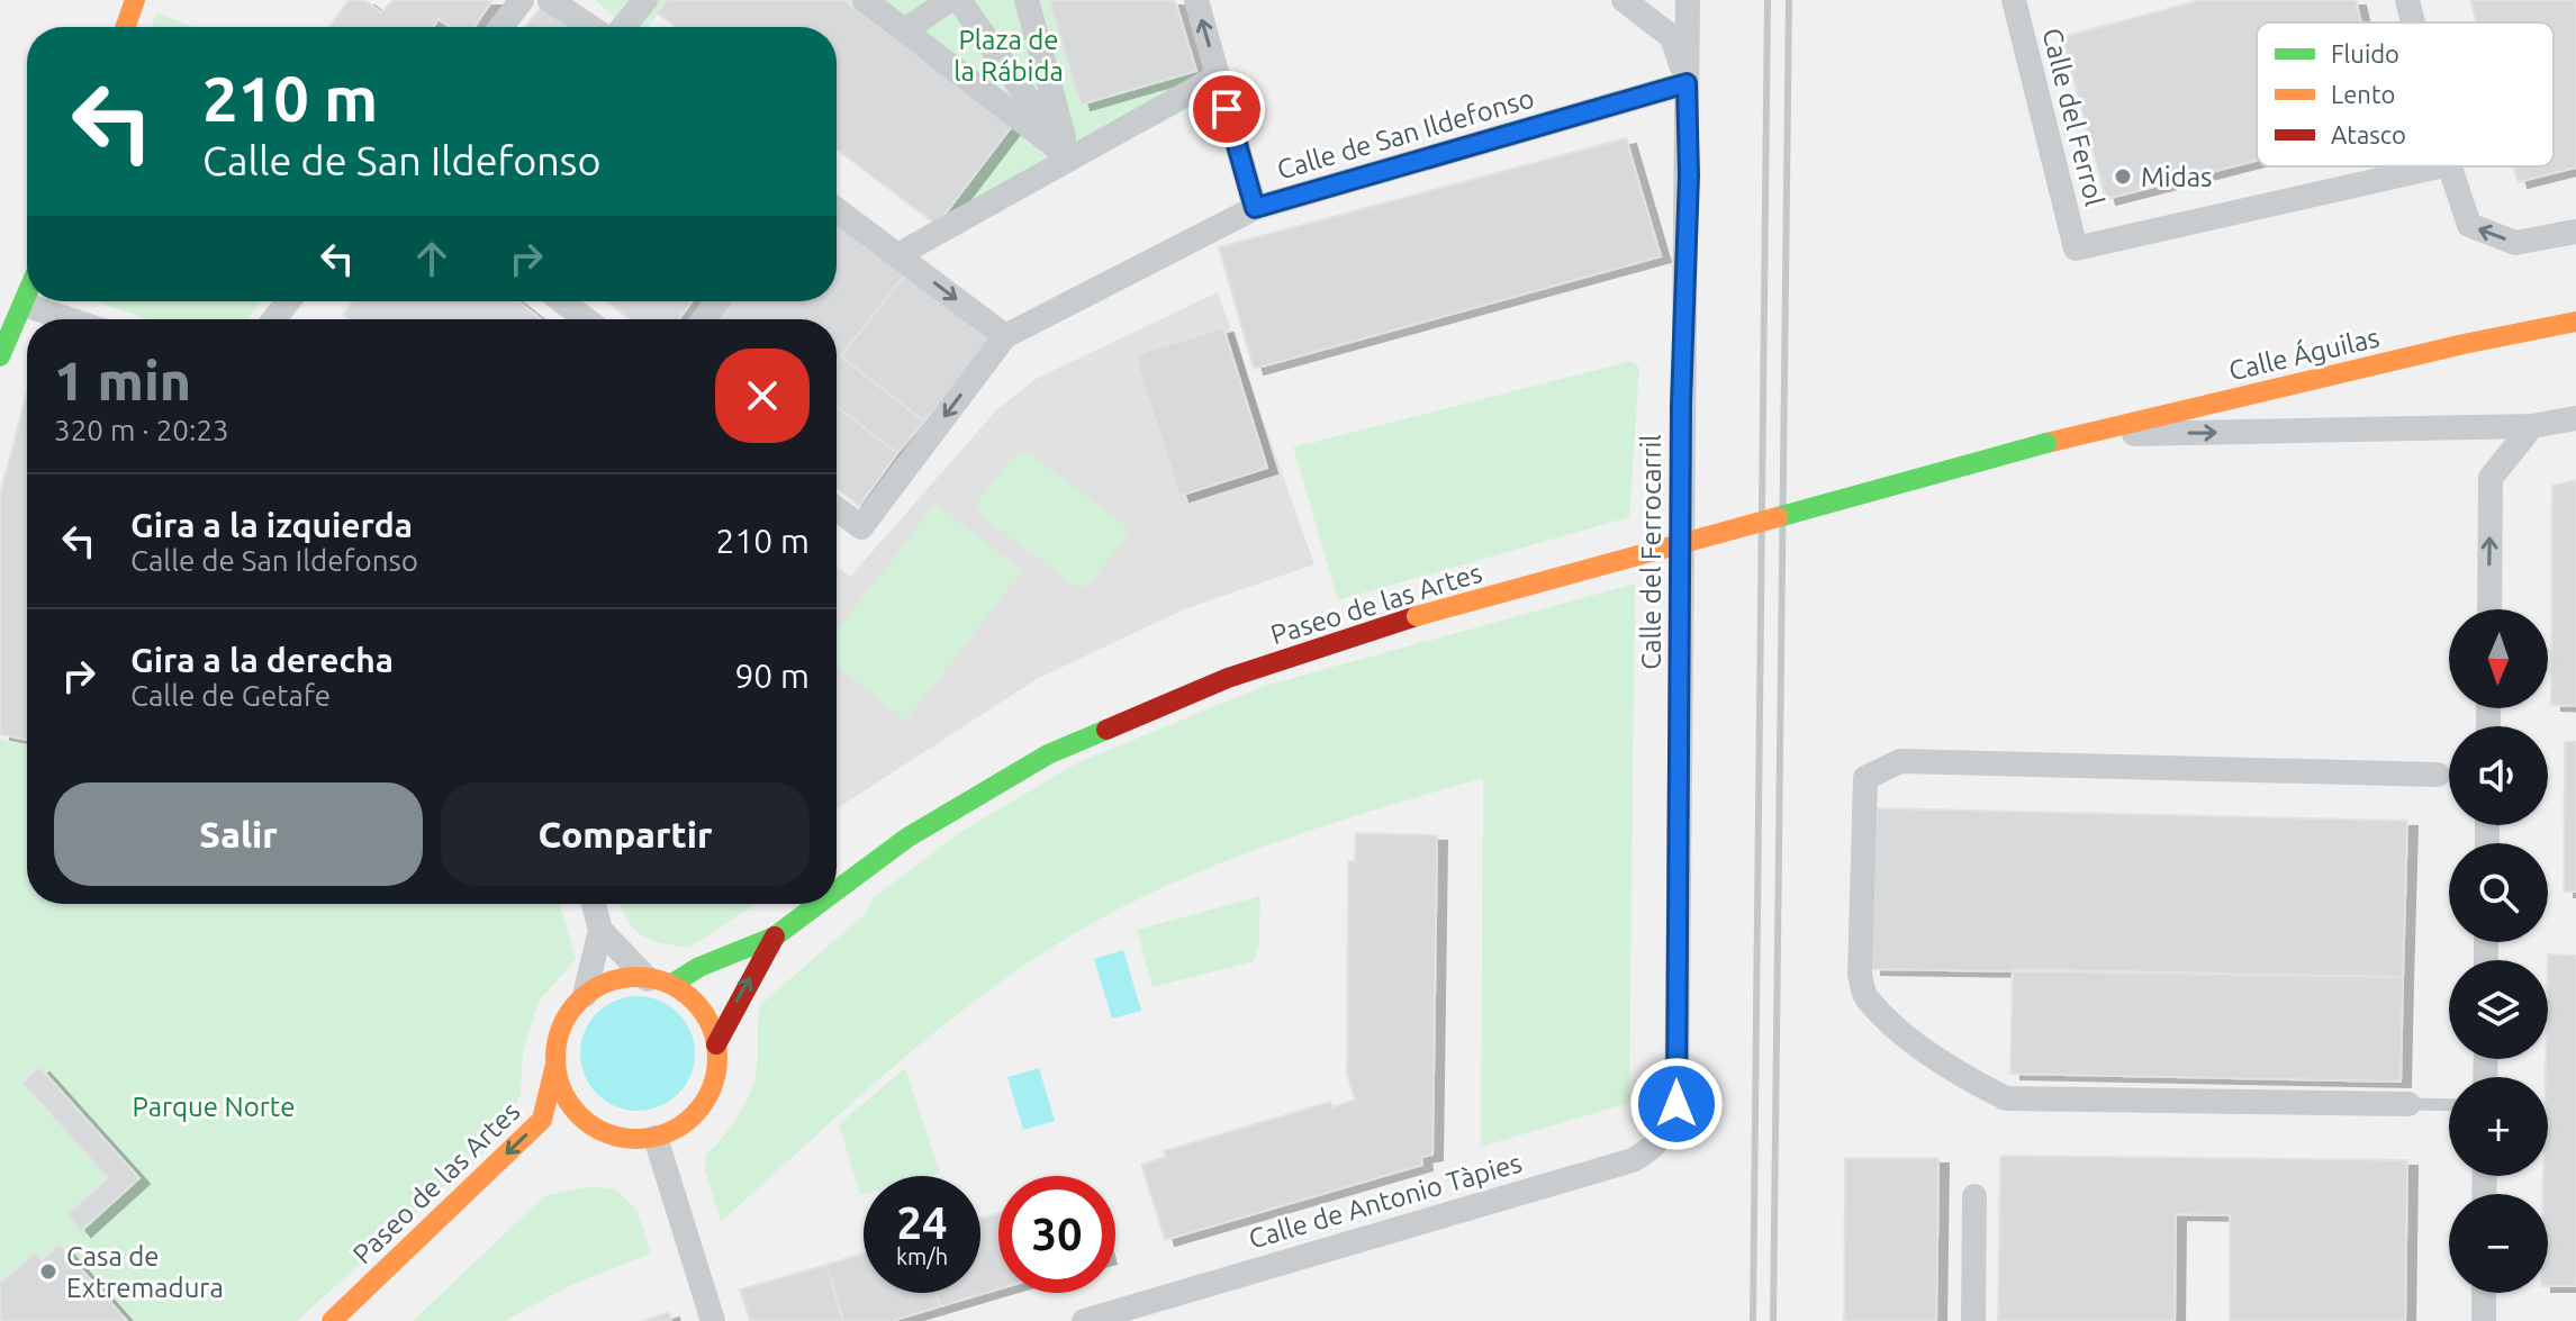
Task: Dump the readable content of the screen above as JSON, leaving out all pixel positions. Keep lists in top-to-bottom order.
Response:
{
  "streets": {
    "main road": ["Calle Águilas", "Paseo de las Artes"],
    "street": [
      "Calle del Ferrol",
      "Calle de San Ildefonso",
      "Calle del Ferrocarril",
      "Calle de Antonio Tàpies"
    ]
  },
  "crossings": [
    ["Calle de San Ildefonso", "Calle del Ferrocarril"],
    ["Calle Águilas", "Paseo de las Artes"],
    ["Calle del Ferrocarril", "Calle de Antonio Tàpies"]
  ],
  "parks": ["Plaza de la Rábida", "Parque Norte"],
  "places": ["Midas", "Casa de Extremadura"],
  "legend": ["Fluido", "Lento", "Atasco"],
  "north": "bottom",
  "page": {
    "turn": ["210 m", "Calle de San Ildefonso"],
    "heading": ["1 min", "320 m · 20:23"],
    "list": [
      {
        "name": "Gira a la izquierda",
        "note": "Calle de San Ildefonso",
        "value": "210 m"
      },
      {
        "name": "Gira a la derecha",
        "note": "Calle de Getafe",
        "value": "90 m"
      }
    ],
    "map_buttons": ["+", "−"],
    "buttons": ["Salir", "Compartir"],
    "speed": "24 km/h",
    "limit": "30"
  }
}
